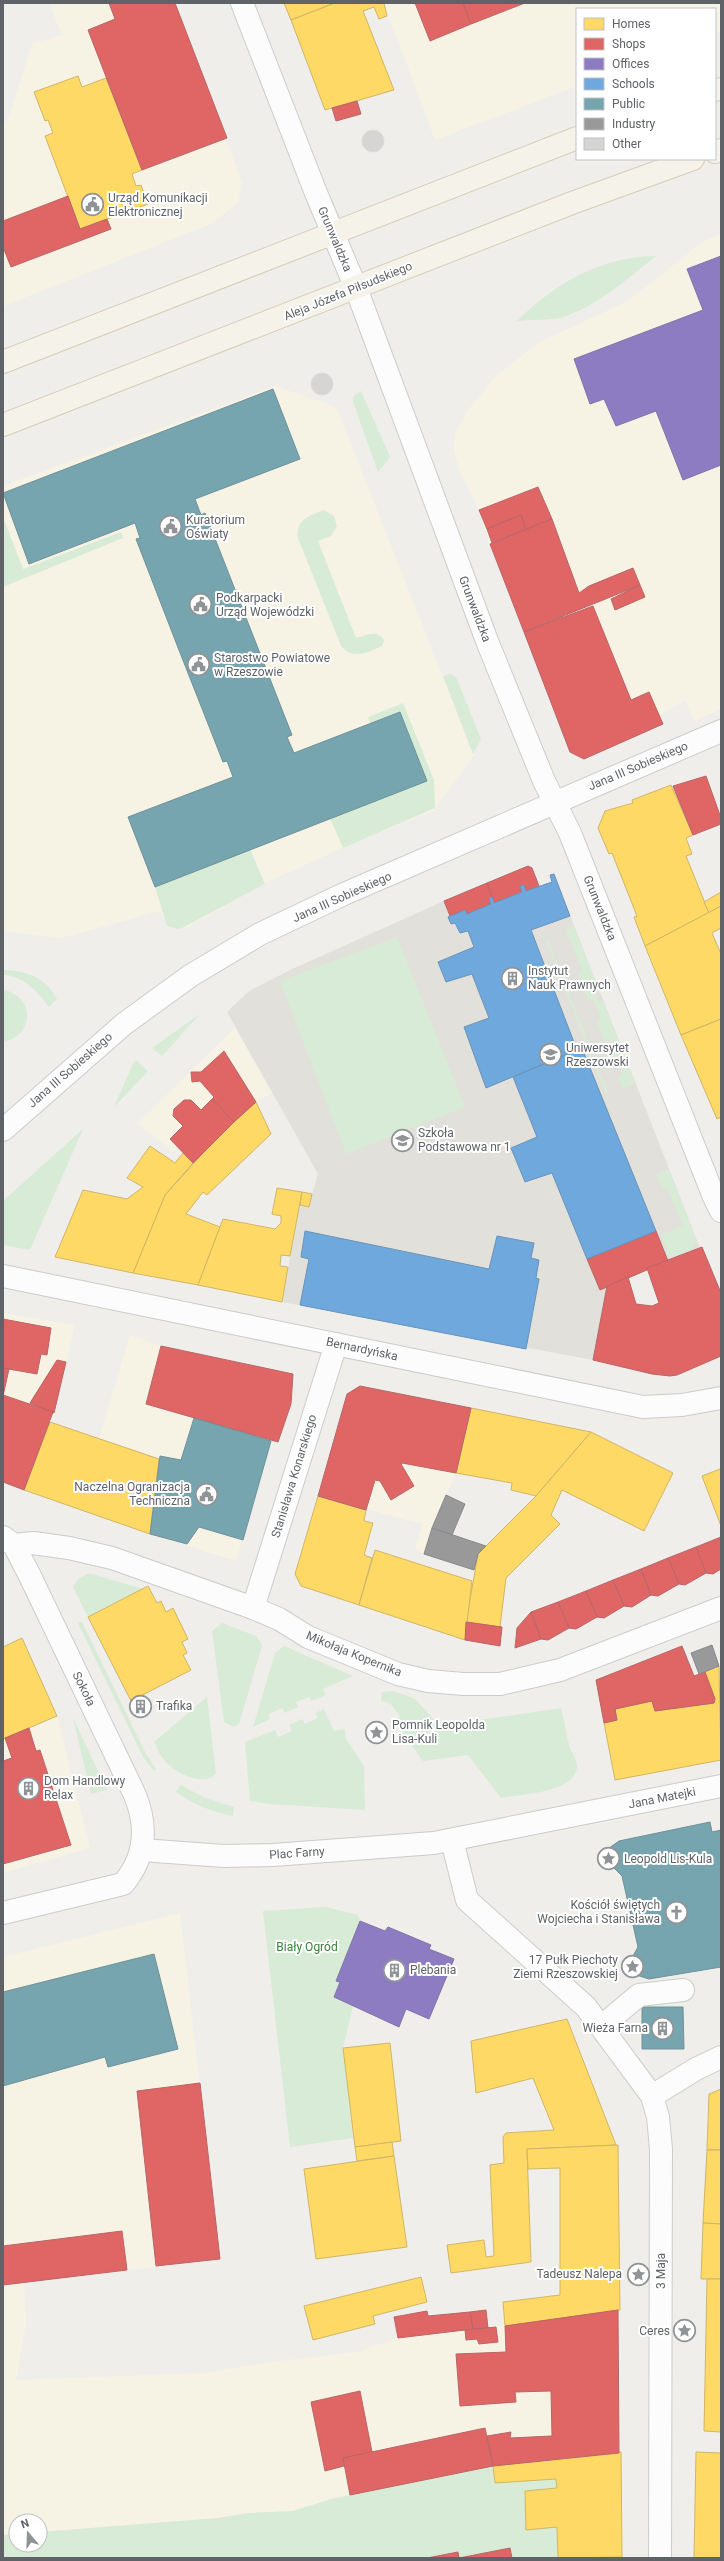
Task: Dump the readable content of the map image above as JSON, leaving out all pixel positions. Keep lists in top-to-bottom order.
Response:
{
  "streets": {
    "main road": ["Aleja Józefa Piłsudskiego"],
    "street": [
      "Grunwaldzka",
      "Jana III Sobieskiego",
      "Bernardyńska",
      "Stanisława Konarskiego",
      "Mikołaja Kopernika",
      "Sokoła",
      "Jana Matejki",
      "Plac Farny",
      "3 Maja"
    ]
  },
  "crossings": [
    ["Grunwaldzka", "Aleja Józefa Piłsudskiego"],
    ["Grunwaldzka", "Jana III Sobieskiego"],
    ["Bernardyńska", "Stanisława Konarskiego"],
    ["Stanisława Konarskiego", "Mikołaja Kopernika"],
    ["Mikołaja Kopernika", "Sokoła"],
    ["Sokoła", "Plac Farny"],
    ["Jana Matejki", "Plac Farny"],
    ["Plac Farny", "3 Maja"]
  ],
  "parks": ["Biały Ogród"],
  "places": {
    "public building": [
      "Urząd Komunikacji Elektronicznej",
      "Kuratorium Oświaty",
      "Podkarpacki Urząd Wojewódzki",
      "Starostwo Powiatowe w Rzeszowie",
      "Naczelna Ogranizacja Techniczna"
    ],
    "building": [
      "Instytut Nauk Prawnych",
      "Trafika",
      "Dom Handlowy Relax",
      "Plebania",
      "Wieża Farna"
    ],
    "school or university": ["Uniwersytet Rzeszowski", "Szkoła Podstawowa nr 1"],
    "place": [
      "Pomnik Leopolda Lisa-Kuli",
      "Leopold Lis-Kula",
      "17 Pułk Piechoty Ziemi Rzeszowskiej",
      "Tadeusz Nalepa",
      "Ceres"
    ],
    "church": ["Kościół świętych Wojciecha i Stanisława"]
  },
  "legend": [
    "Homes",
    "Shops",
    "Offices",
    "Schools",
    "Public",
    "Industry",
    "Other"
  ],
  "north": "top"
}
